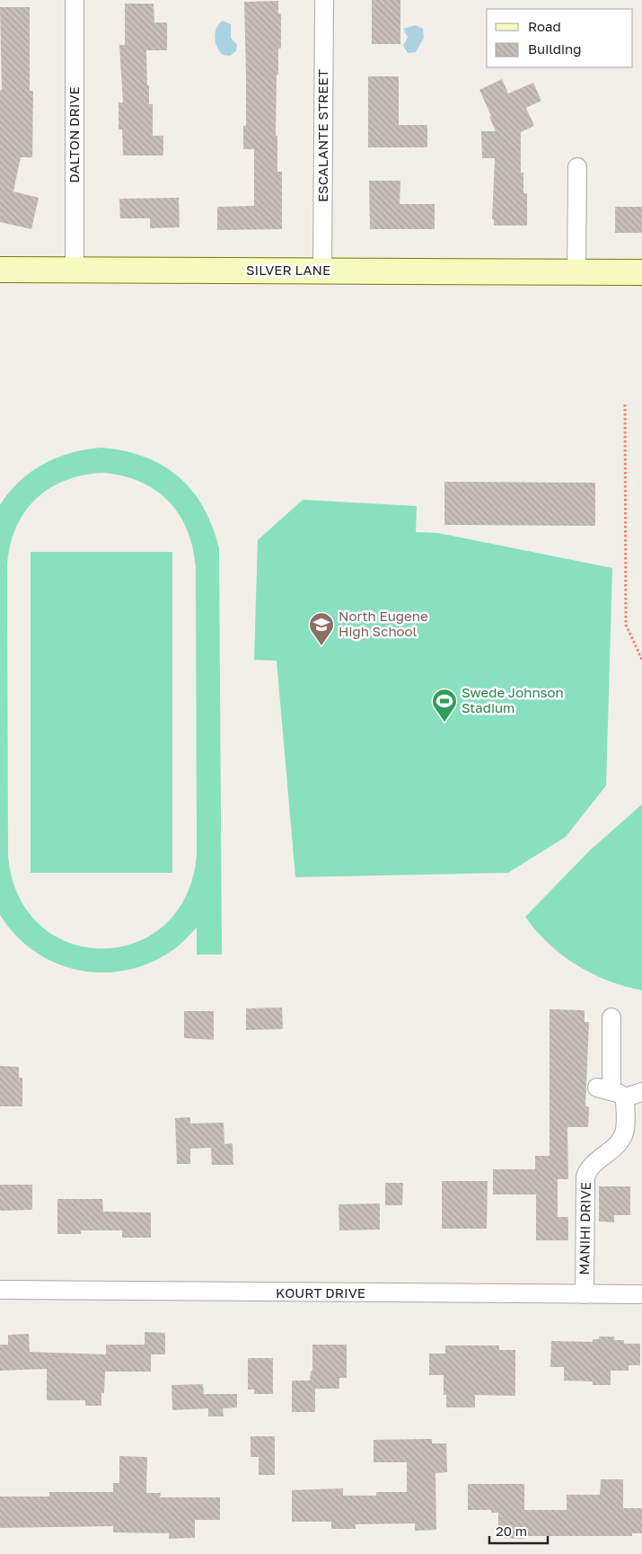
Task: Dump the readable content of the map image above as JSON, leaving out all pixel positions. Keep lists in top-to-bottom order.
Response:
{
  "streets": {
    "street": [
      "DALTON DRIVE",
      "ESCALANTE STREET",
      "SILVER LANE",
      "MANIHI DRIVE",
      "KOURT DRIVE"
    ]
  },
  "crossings": [
    ["DALTON DRIVE", "SILVER LANE"],
    ["ESCALANTE STREET", "SILVER LANE"],
    ["MANIHI DRIVE", "KOURT DRIVE"]
  ],
  "places": {
    "school or university": ["North Eugene High School"],
    "sports": ["Swede Johnson Stadium"]
  },
  "legend": ["Road", "Building"],
  "scale_bar": "20 m"
}
